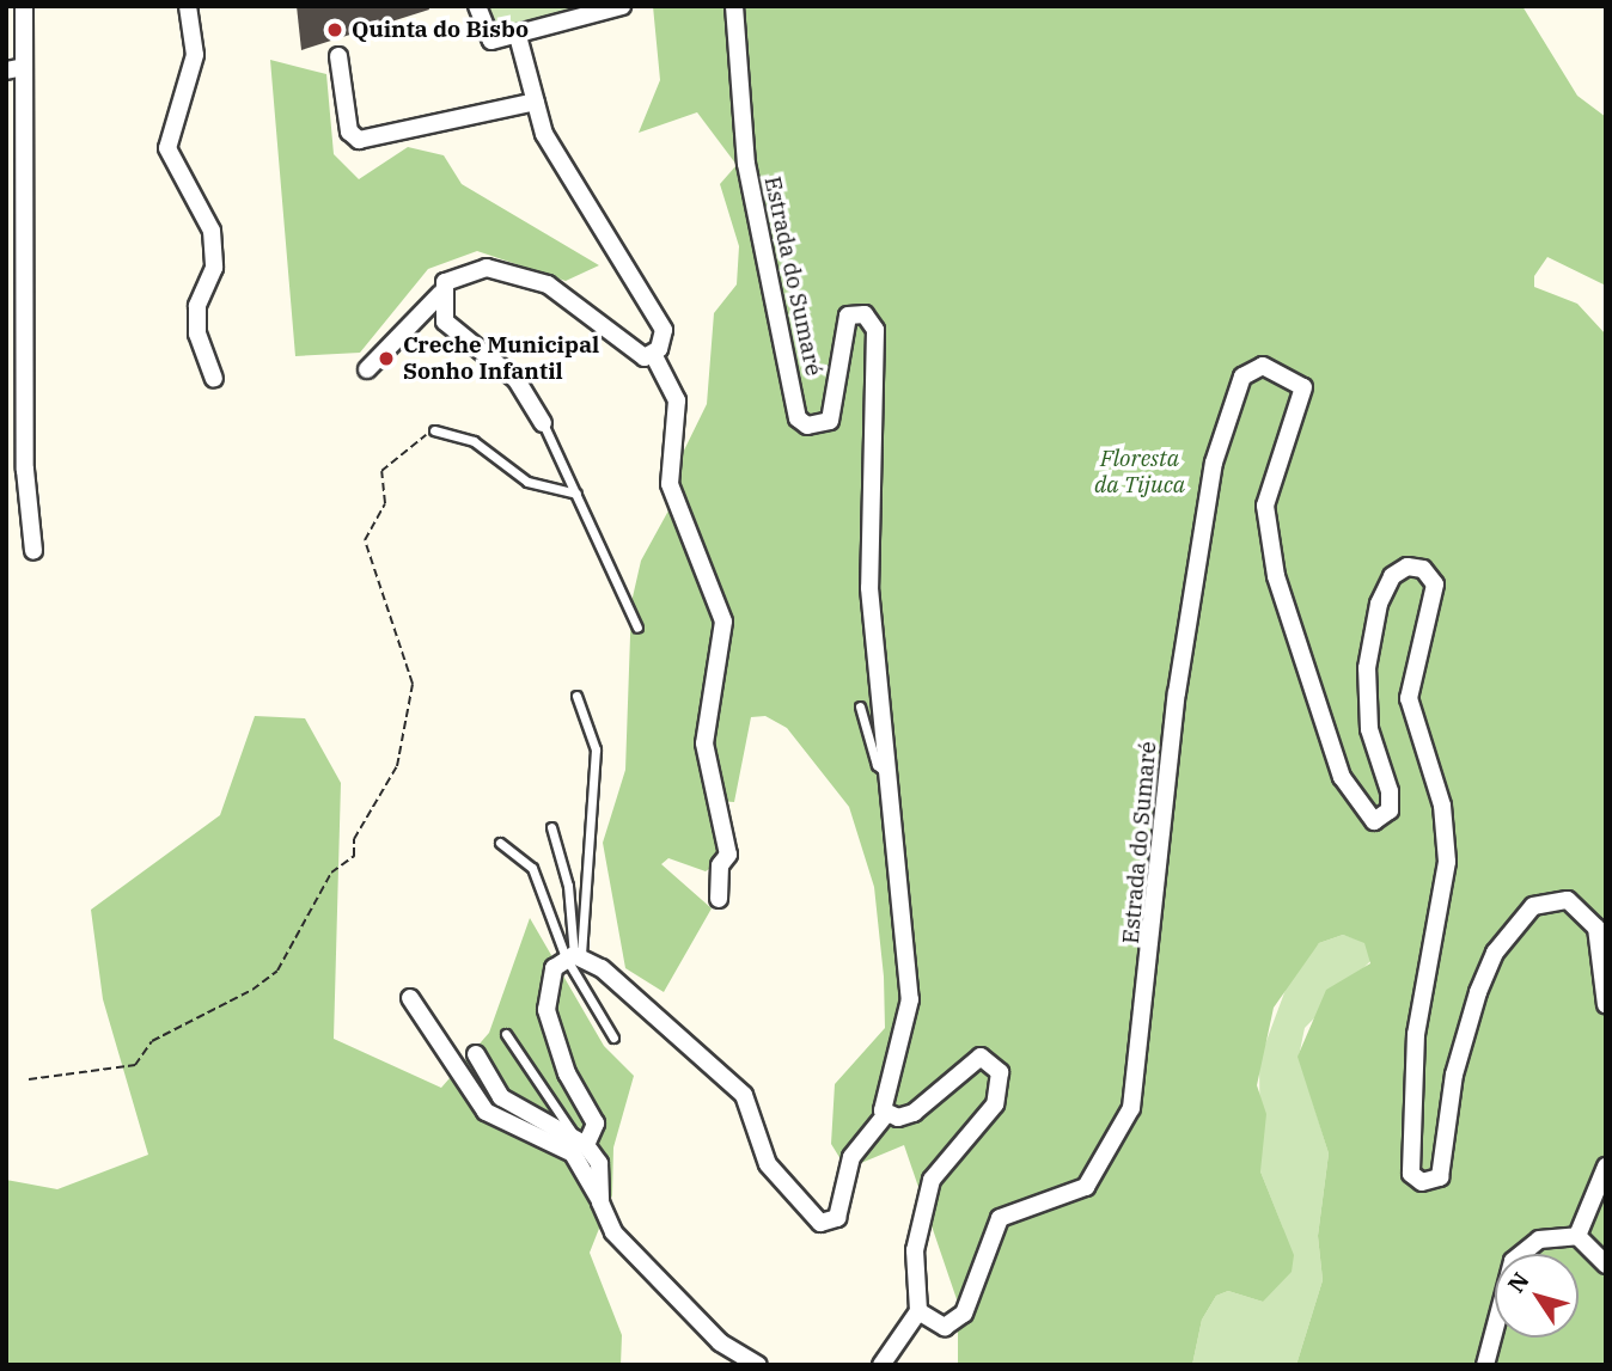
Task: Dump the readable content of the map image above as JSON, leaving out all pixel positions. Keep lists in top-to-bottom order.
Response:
{
  "streets": {
    "street": ["Estrada do Sumaré"]
  },
  "parks": ["Floresta da Tijuca"],
  "places": ["Quinta do Bisbo", "Creche Municipal Sonho Infantil"],
  "north": "top left"
}
